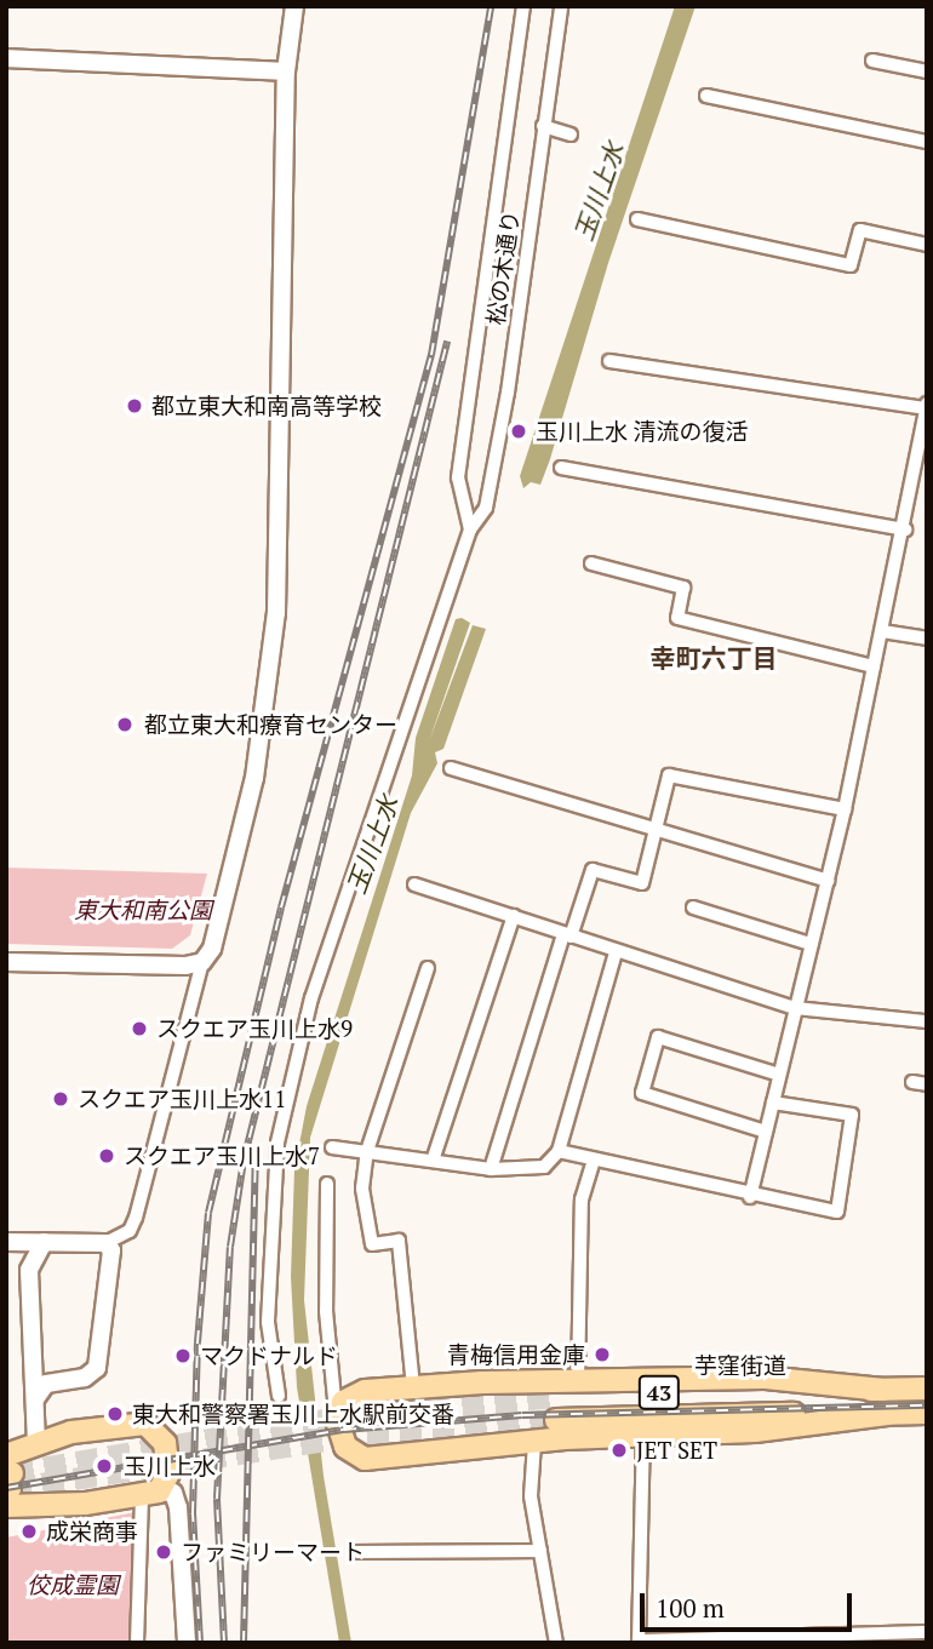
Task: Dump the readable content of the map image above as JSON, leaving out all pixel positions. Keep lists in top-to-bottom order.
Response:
{
  "streets": {
    "main road": ["芋窪街道", "43"],
    "street": ["松の木通り"]
  },
  "districts": ["幸町六丁目"],
  "water": ["玉川上水"],
  "parks": ["東大和南公園", "佼成霊園"],
  "places": [
    "都立東大和南高等学校",
    "玉川上水 清流の復活",
    "都立東大和療育センター",
    "スクエア玉川上水9",
    "スクエア玉川上水11",
    "スクエア玉川上水7",
    "青梅信用金庫",
    "マクドナルド",
    "東大和警察署玉川上水駅前交番",
    "JET SET",
    "玉川上水",
    "成栄商事",
    "ファミリーマート"
  ],
  "scale_bar": "100 m"
}
